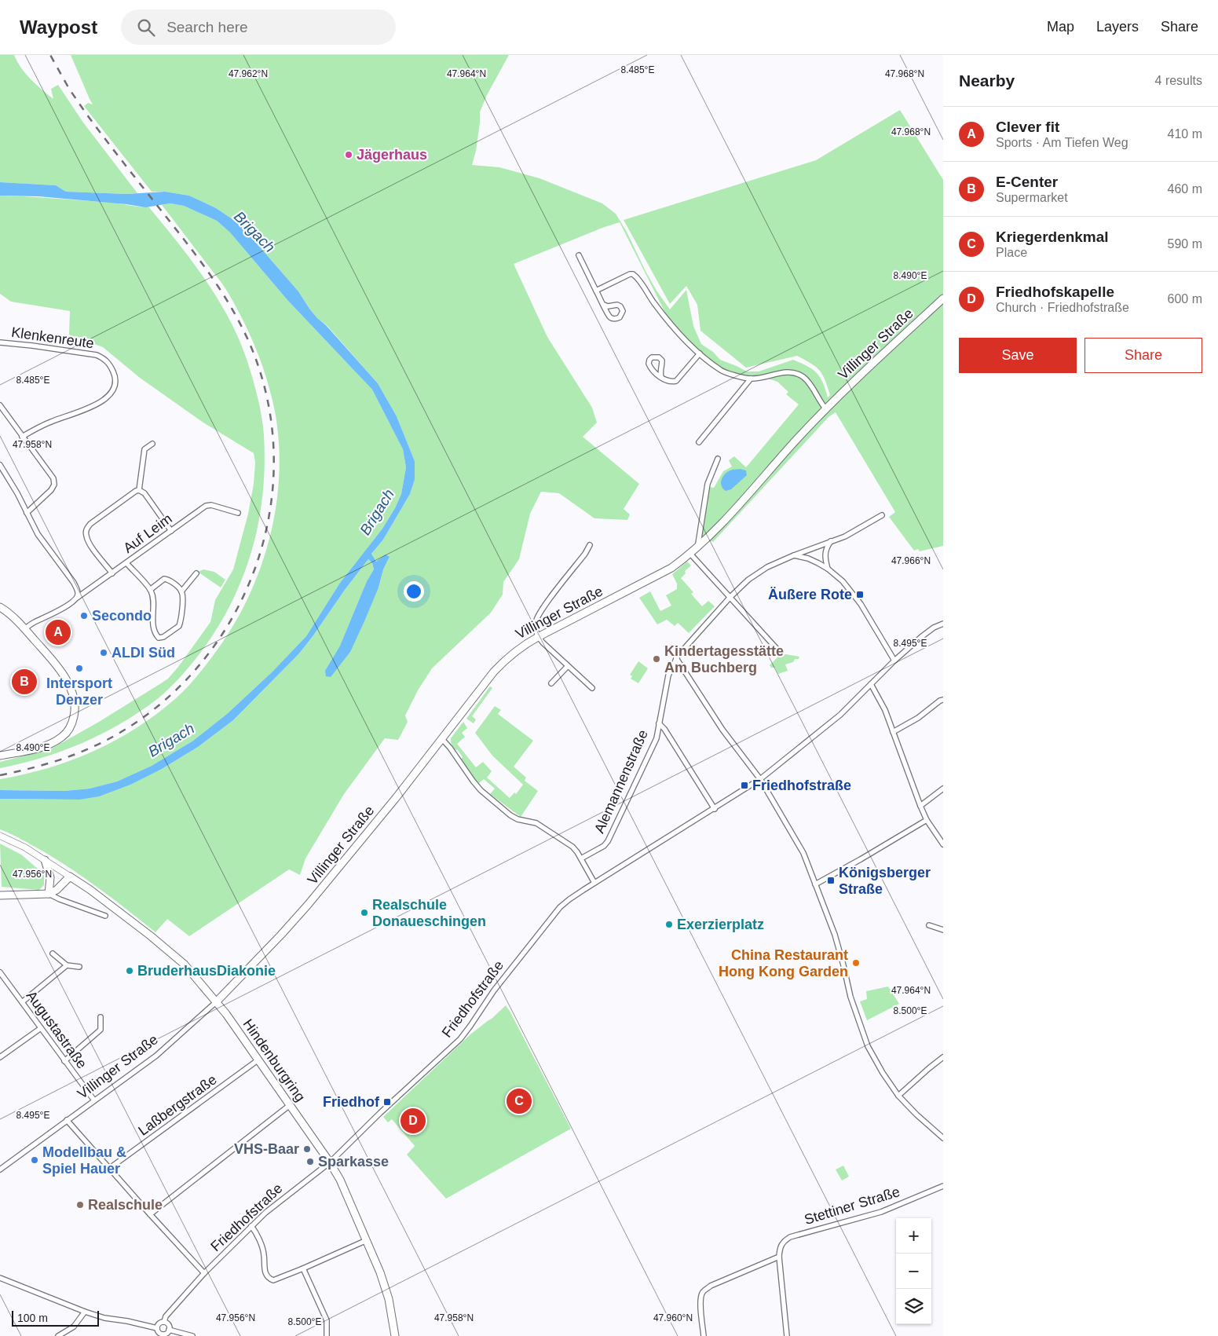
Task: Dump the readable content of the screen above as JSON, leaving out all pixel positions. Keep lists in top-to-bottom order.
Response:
{
  "streets": {
    "main road": ["Villinger Straße", "Hindenburgring"],
    "street": [
      "Klenkenreute",
      "Auf Leim",
      "Alemannenstraße",
      "Friedhofstraße",
      "Augustastraße",
      "Laßbergstraße",
      "Stettiner Straße"
    ]
  },
  "crossings": [
    ["Villinger Straße", "Augustastraße"],
    ["Villinger Straße", "Hindenburgring"],
    ["Alemannenstraße", "Friedhofstraße"],
    ["Friedhofstraße", "Hindenburgring"],
    ["Hindenburgring", "Laßbergstraße"]
  ],
  "water": ["Brigach"],
  "places": {
    "other": [
      "Jägerhaus",
      "Secondo",
      "ALDI Süd",
      "Kindertagesstätte Am Buchberg",
      "Intersport Denzer",
      "Realschule Donaueschingen",
      "Exerzierplatz",
      "China Restaurant Hong Kong Garden",
      "BruderhausDiakonie",
      "VHS-Baar",
      "Modellbau & Spiel Hauer",
      "Sparkasse",
      "Realschule"
    ],
    "transit": [
      "Äußere Rote",
      "Friedhofstraße",
      "Königsberger Straße",
      "Friedhof"
    ]
  },
  "scale_bar": "100 m",
  "page": {
    "header": "Waypost",
    "search": "Search here",
    "nav": ["Map", "Layers", "Share"],
    "heading": ["Nearby", "4 results"],
    "list": [
      {
        "mark": "A",
        "name": "Clever fit",
        "note": "Sports · Am Tiefen Weg",
        "value": "410 m"
      },
      {
        "mark": "B",
        "name": "E-Center",
        "note": "Supermarket",
        "value": "460 m"
      },
      {
        "mark": "C",
        "name": "Kriegerdenkmal",
        "note": "Place",
        "value": "590 m"
      },
      {
        "mark": "D",
        "name": "Friedhofskapelle",
        "note": "Church · Friedhofstraße",
        "value": "600 m"
      }
    ],
    "buttons": ["Save", "Share"],
    "pins": [
      "A",
      "B",
      "C",
      "D"
    ],
    "map_buttons": ["+", "−"],
    "scale": "100 m"
  },
  "coordinates": [
    "8.485°E",
    "47.962°N",
    "47.964°N",
    "47.968°N",
    "8.490°E",
    "47.958°N",
    "47.966°N",
    "8.495°E",
    "47.956°N",
    "8.500°E",
    "47.960°N"
  ]
}
